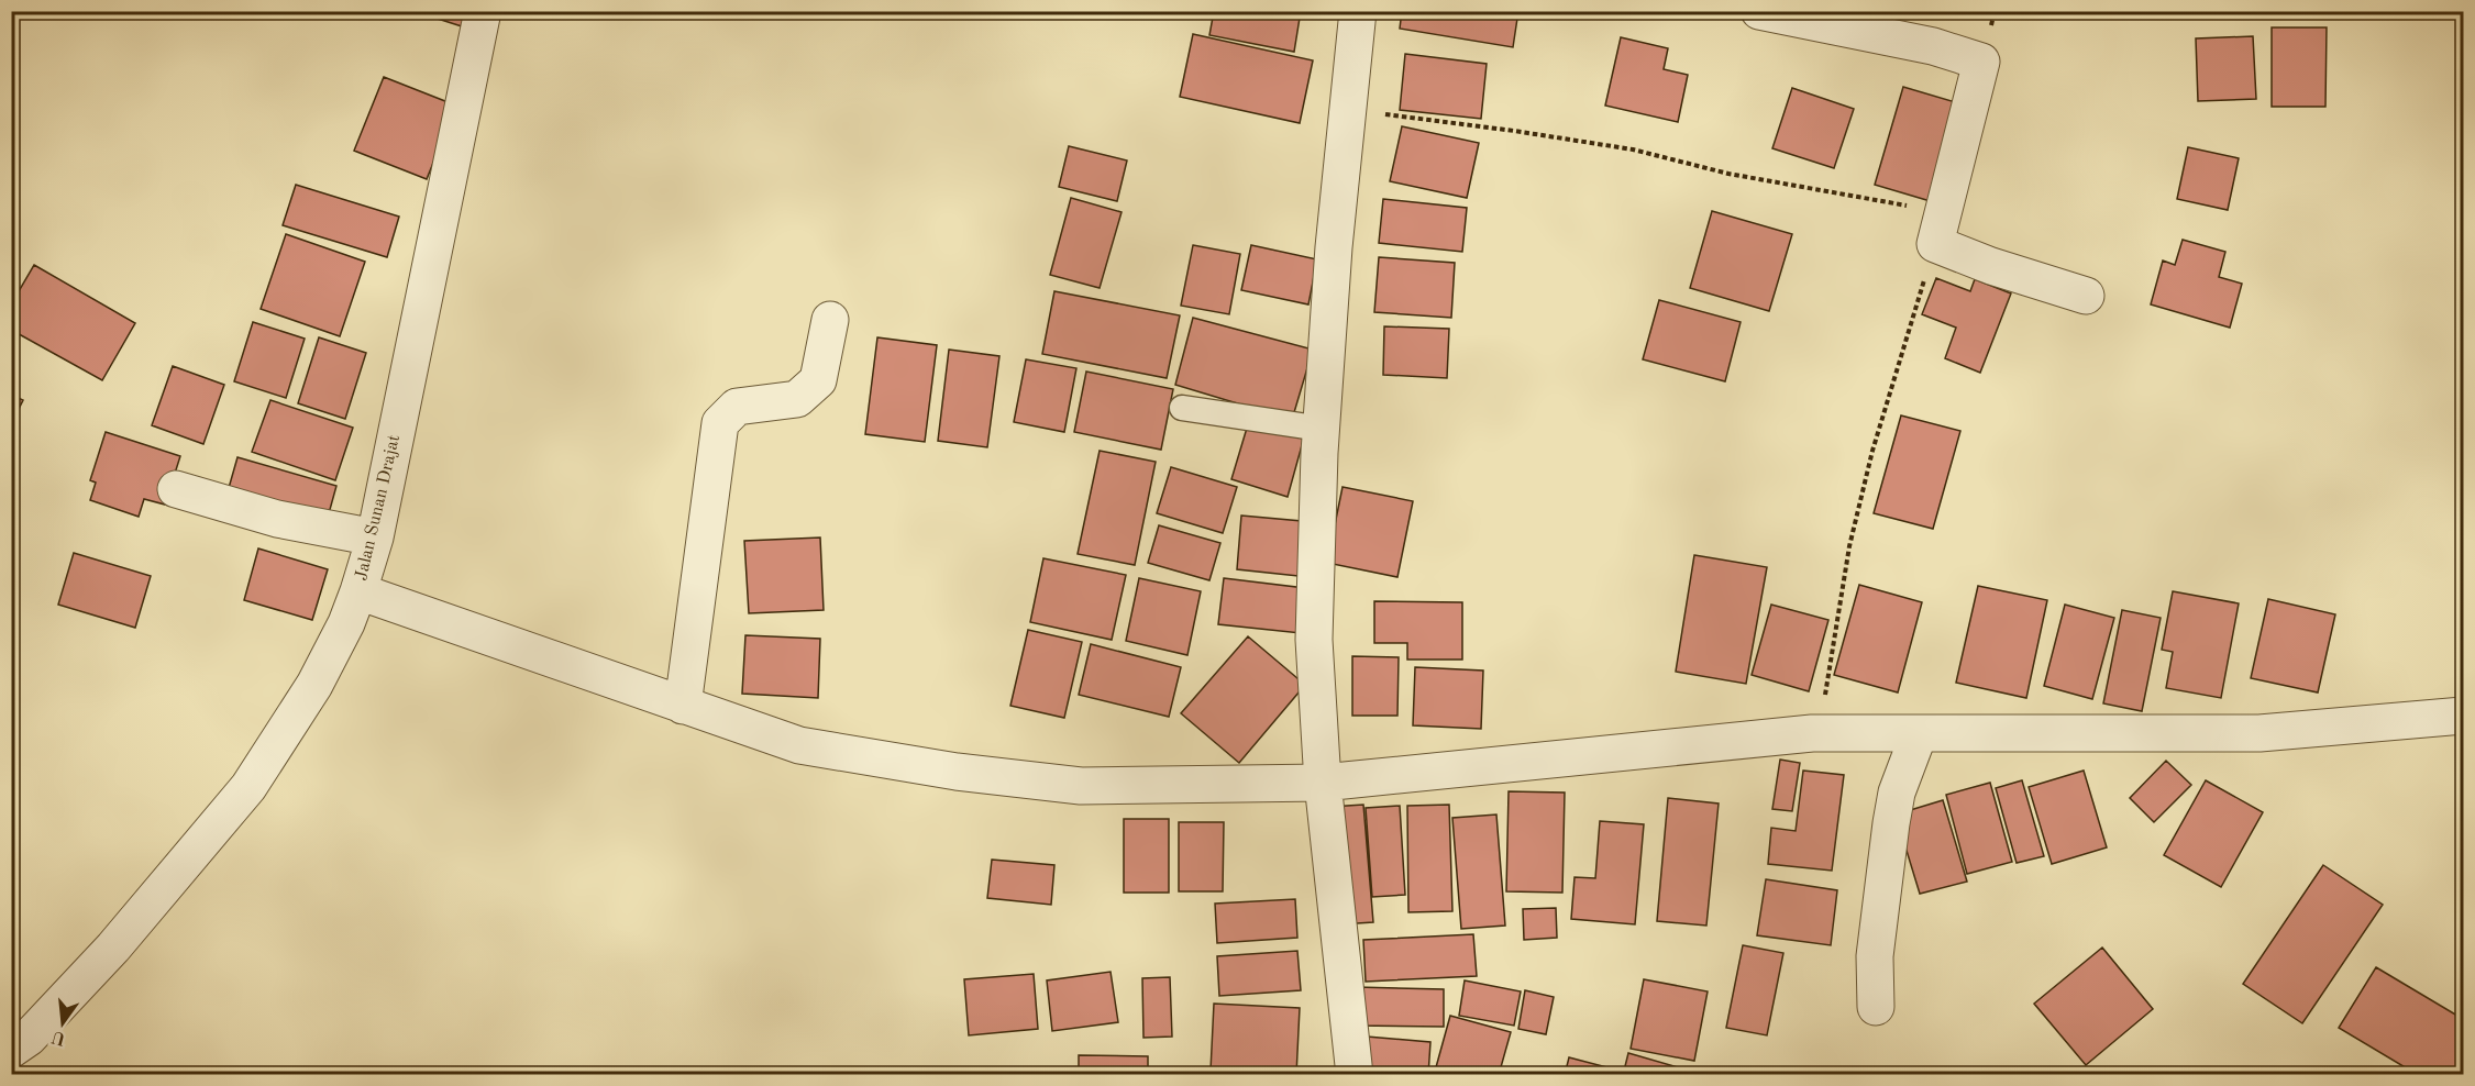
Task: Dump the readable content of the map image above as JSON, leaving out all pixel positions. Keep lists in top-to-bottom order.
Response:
{
  "streets": {
    "street": ["Jalan Sunan Drajat"]
  },
  "north": "bottom"
}
